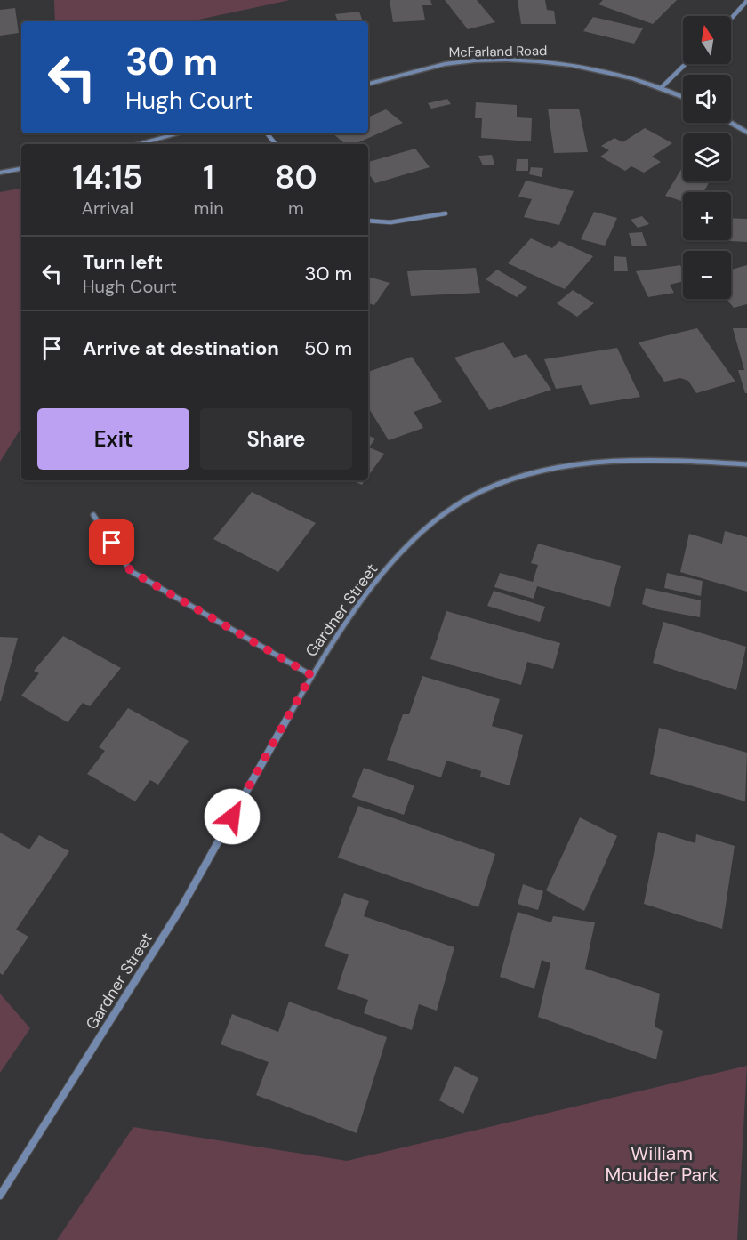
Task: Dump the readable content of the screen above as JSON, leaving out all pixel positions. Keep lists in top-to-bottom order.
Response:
{
  "streets": {
    "street": ["McFarland Road", "Gardner Street"]
  },
  "parks": ["William Moulder Park"],
  "north": "top",
  "page": {
    "map_buttons": ["+", "−"],
    "turn": ["30 m", "Hugh Court"],
    "eta": [
      "14:15",
      "Arrival",
      "1",
      "min",
      "80",
      "m"
    ],
    "list": [
      {
        "name": "Turn left",
        "note": "Hugh Court",
        "value": "30 m"
      },
      {
        "name": "Arrive at destination",
        "value": "50 m"
      }
    ],
    "buttons": ["Exit", "Share"]
  }
}
